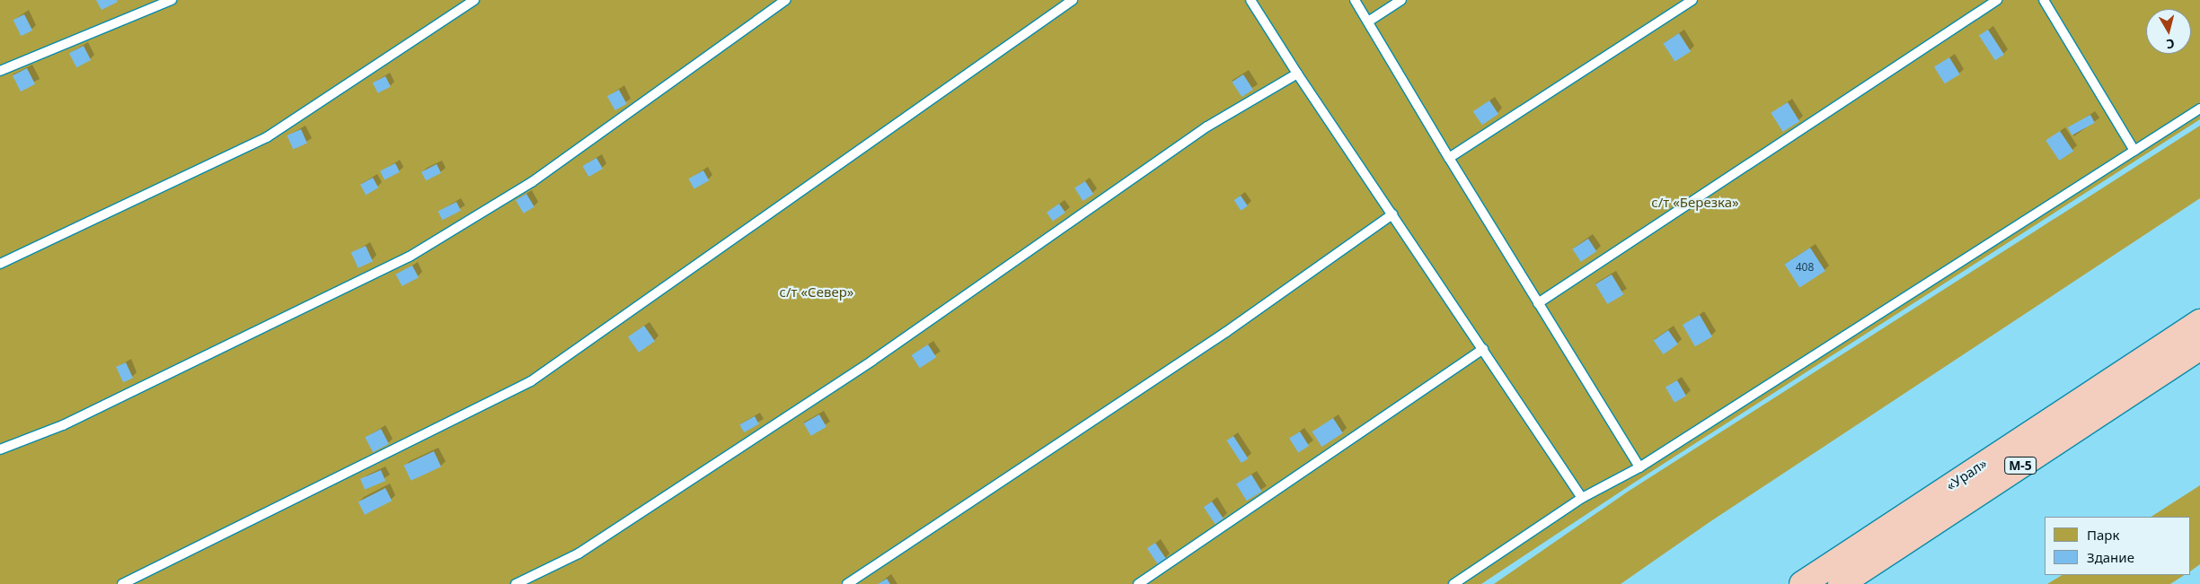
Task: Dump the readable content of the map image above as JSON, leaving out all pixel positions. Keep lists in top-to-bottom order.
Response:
{
  "streets": {
    "highway": ["М-5", "«Урал»"]
  },
  "parks": ["с/т «Березка»", "с/т «Север»"],
  "house_numbers": ["408"],
  "legend": ["Парк", "Здание"],
  "north": "bottom"
}
